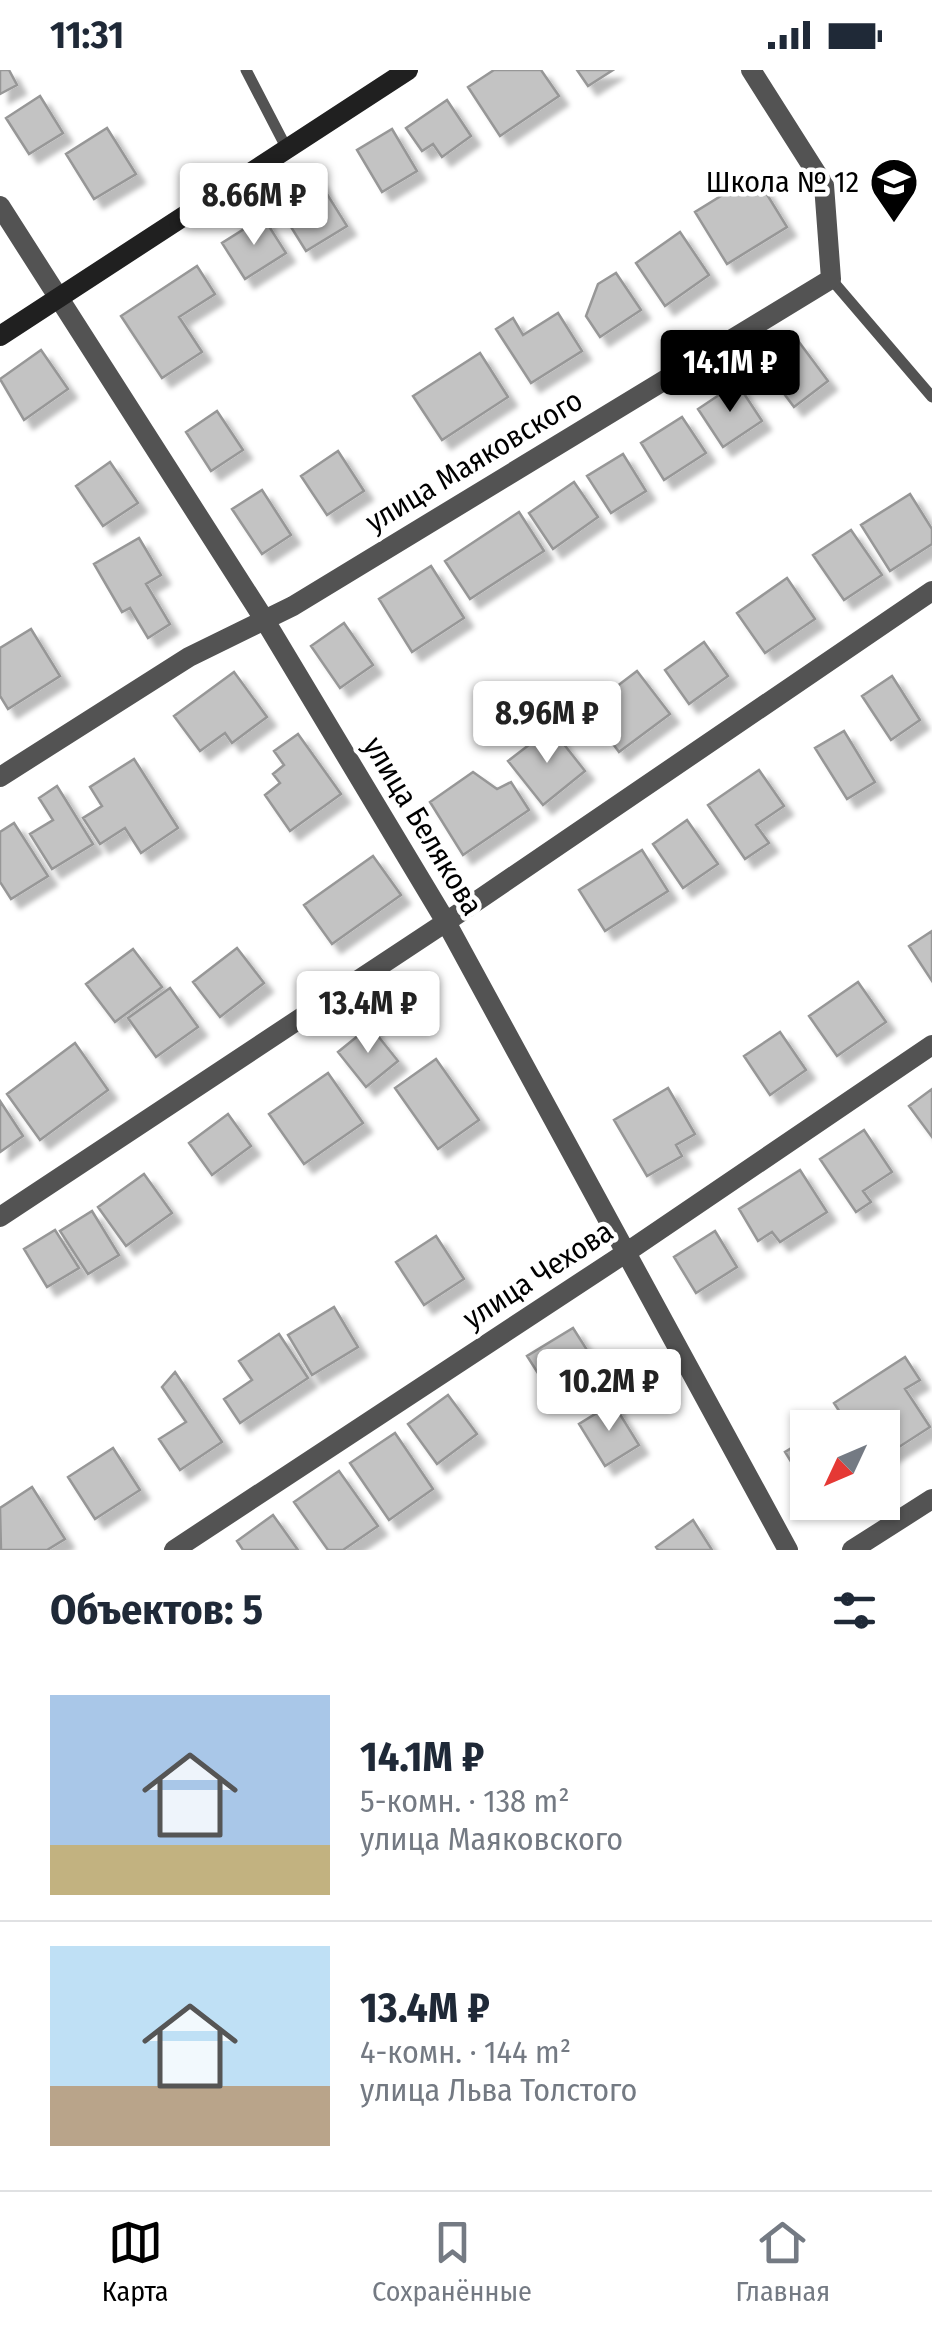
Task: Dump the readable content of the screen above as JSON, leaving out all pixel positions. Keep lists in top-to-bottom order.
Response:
{
  "streets": {
    "street": ["улица Маяковского", "улица Белякова", "улица Чехова"]
  },
  "crossings": [
    ["улица Маяковского", "улица Белякова"],
    ["улица Белякова", "улица Чехова"]
  ],
  "places": {
    "school or university": ["Школа № 12"]
  },
  "north": "bottom left",
  "page": {
    "status": "11:31",
    "price": [
      "8.66M ₽",
      "14.1M ₽",
      "8.96M ₽",
      "13.4M ₽",
      "10.2M ₽"
    ],
    "heading": "Объектов: 5",
    "list": [
      {
        "name": "14.1M ₽",
        "note": "5-комн. · 138 m² · улица Маяковского"
      },
      {
        "name": "13.4M ₽",
        "note": "4-комн. · 144 m² · улица Льва Толстого"
      }
    ],
    "tabs": ["Карта", "Сохранённые", "Главная"]
  }
}
